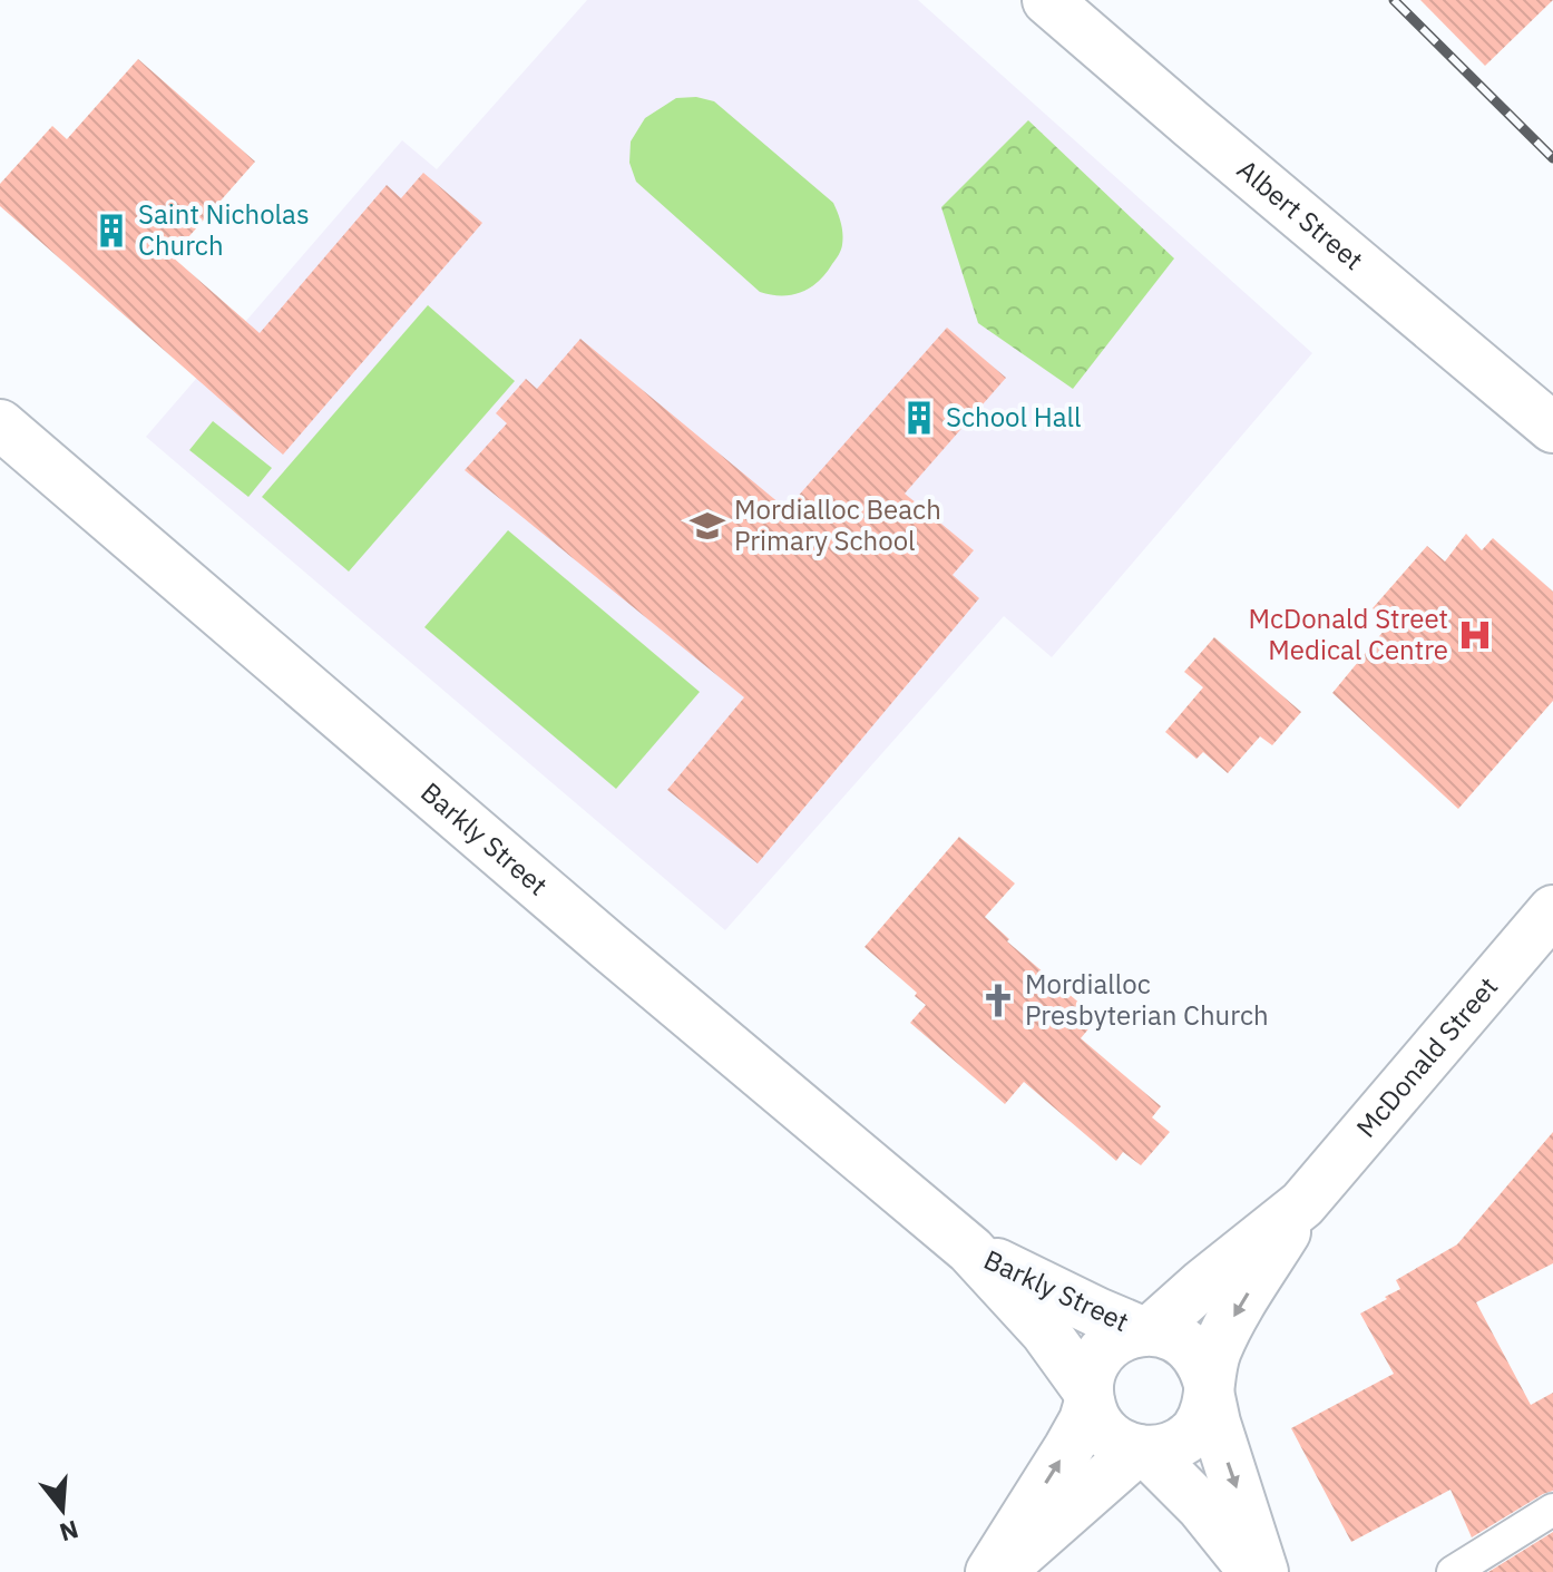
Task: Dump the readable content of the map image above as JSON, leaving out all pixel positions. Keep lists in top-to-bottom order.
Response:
{
  "streets": {
    "street": ["Albert Street", "Barkly Street", "McDonald Street"]
  },
  "crossings": [
    ["Barkly Street", "McDonald Street"]
  ],
  "places": {
    "building": ["Saint Nicholas Church", "School Hall"],
    "school or university": ["Mordialloc Beach Primary School"],
    "hospital": ["McDonald Street Medical Centre"],
    "church": ["Mordialloc Presbyterian Church"]
  },
  "north": "bottom"
}
